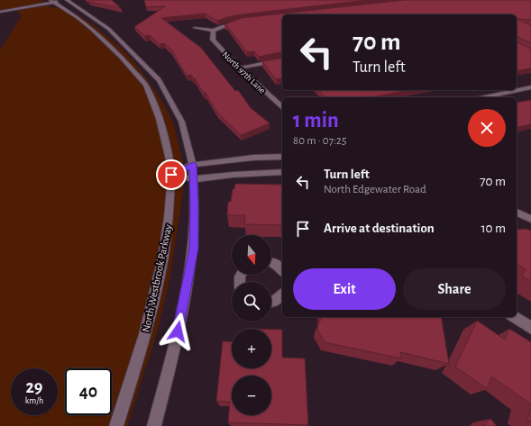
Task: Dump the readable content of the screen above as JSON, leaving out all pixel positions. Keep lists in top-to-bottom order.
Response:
{
  "streets": {
    "street": ["North 97th Lane", "North Westbrook Parkway"]
  },
  "north": "bottom",
  "page": {
    "turn": ["70 m", "Turn left"],
    "heading": ["1 min", "80 m · 07:25"],
    "list": [
      {
        "name": "Turn left",
        "note": "North Edgewater Road",
        "value": "70 m"
      },
      {
        "name": "Arrive at destination",
        "value": "10 m"
      }
    ],
    "map_buttons": ["+", "−"],
    "buttons": ["Exit", "Share"],
    "speed": "29 km/h",
    "limit": "40"
  }
}
